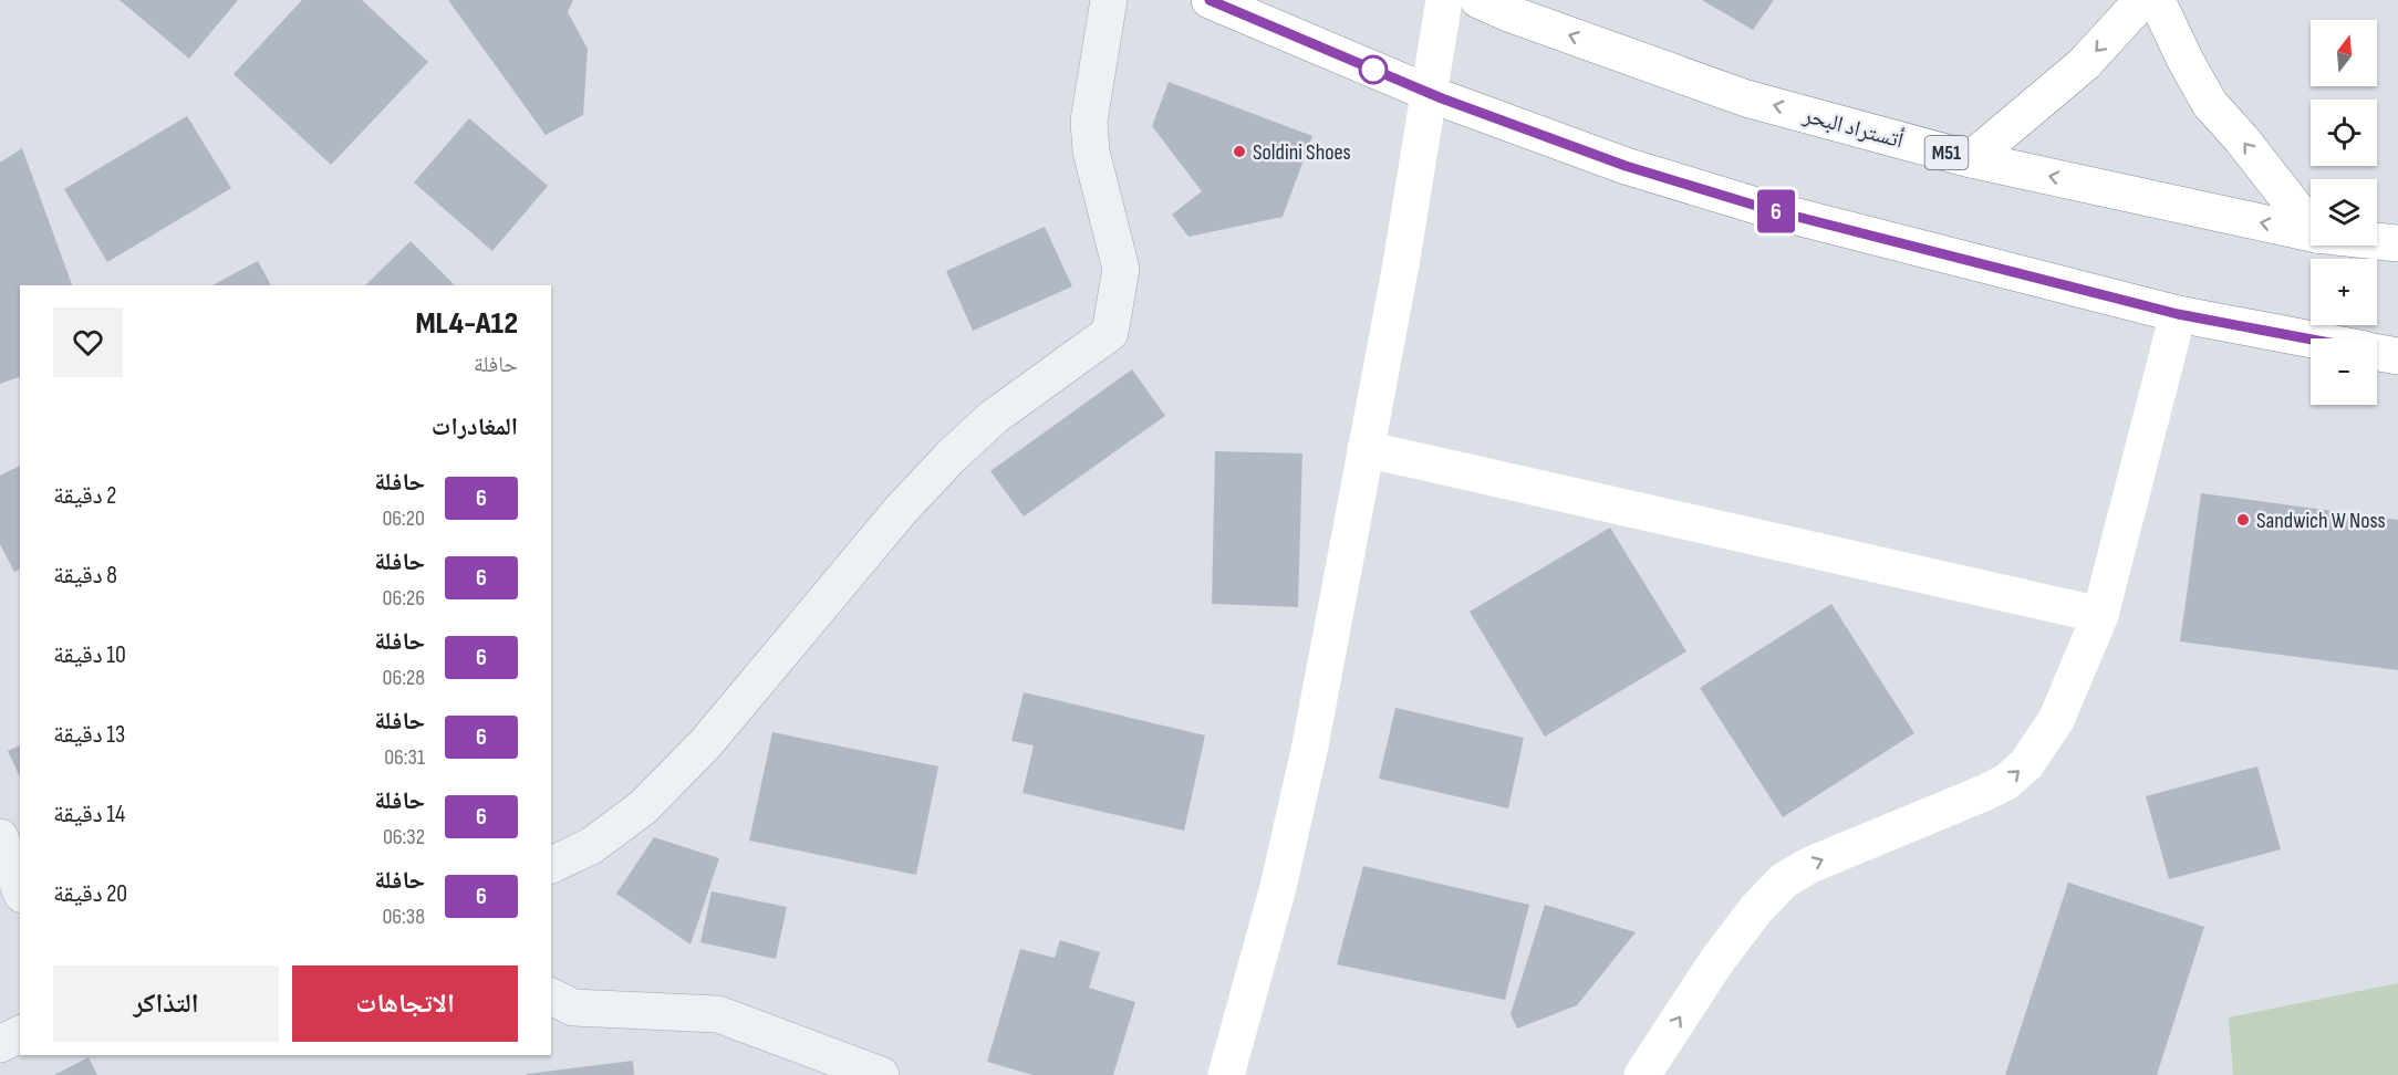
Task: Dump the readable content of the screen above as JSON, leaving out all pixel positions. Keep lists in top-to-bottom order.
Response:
{
  "streets": {
    "main road": ["أتستراد البحر", "M51"]
  },
  "places": ["Soldini Shoes", "Sandwich W Noss"],
  "lines": ["bus line 6"],
  "north": "top",
  "page": {
    "on_map": "6",
    "map_buttons": ["+", "−"],
    "heading": [
      ["ML4-A12", "حافلة"],
      "المغادرات"
    ],
    "list": [
      {
        "mark": "6",
        "name": "حافلة",
        "note": "06:20",
        "value": "2 دقيقة"
      },
      {
        "mark": "6",
        "name": "حافلة",
        "note": "06:26",
        "value": "8 دقيقة"
      },
      {
        "mark": "6",
        "name": "حافلة",
        "note": "06:28",
        "value": "10 دقيقة"
      },
      {
        "mark": "6",
        "name": "حافلة",
        "note": "06:31",
        "value": "13 دقيقة"
      },
      {
        "mark": "6",
        "name": "حافلة",
        "note": "06:32",
        "value": "14 دقيقة"
      },
      {
        "mark": "6",
        "name": "حافلة",
        "note": "06:38",
        "value": "20 دقيقة"
      }
    ],
    "buttons": ["الاتجاهات", "التذاكر"]
  }
}
